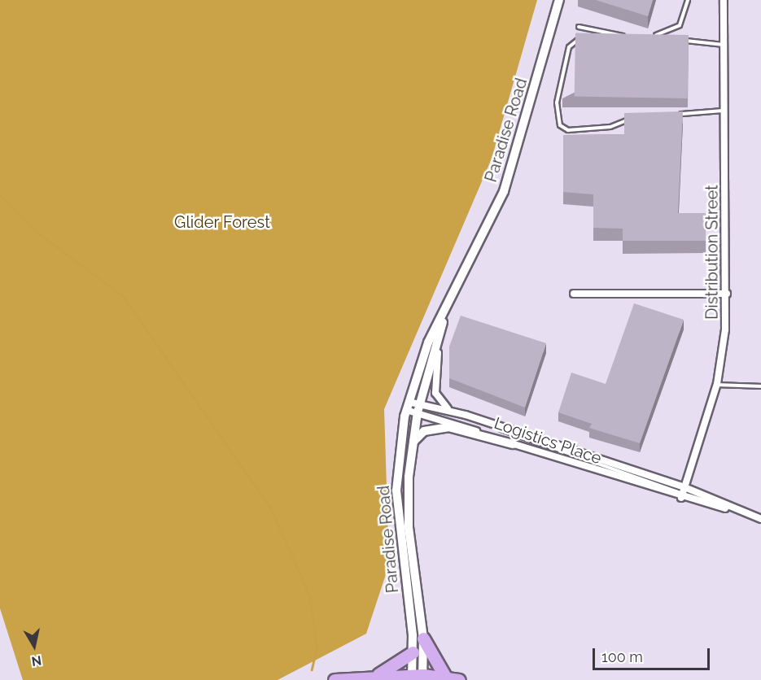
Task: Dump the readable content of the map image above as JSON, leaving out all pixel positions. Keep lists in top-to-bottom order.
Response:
{
  "streets": {
    "street": ["Paradise Road", "Distribution Street", "Logistics Place"]
  },
  "crossings": [
    ["Paradise Road", "Logistics Place"],
    ["Distribution Street", "Logistics Place"]
  ],
  "parks": ["Glider Forest"],
  "scale_bar": "100 m",
  "north": "bottom"
}
